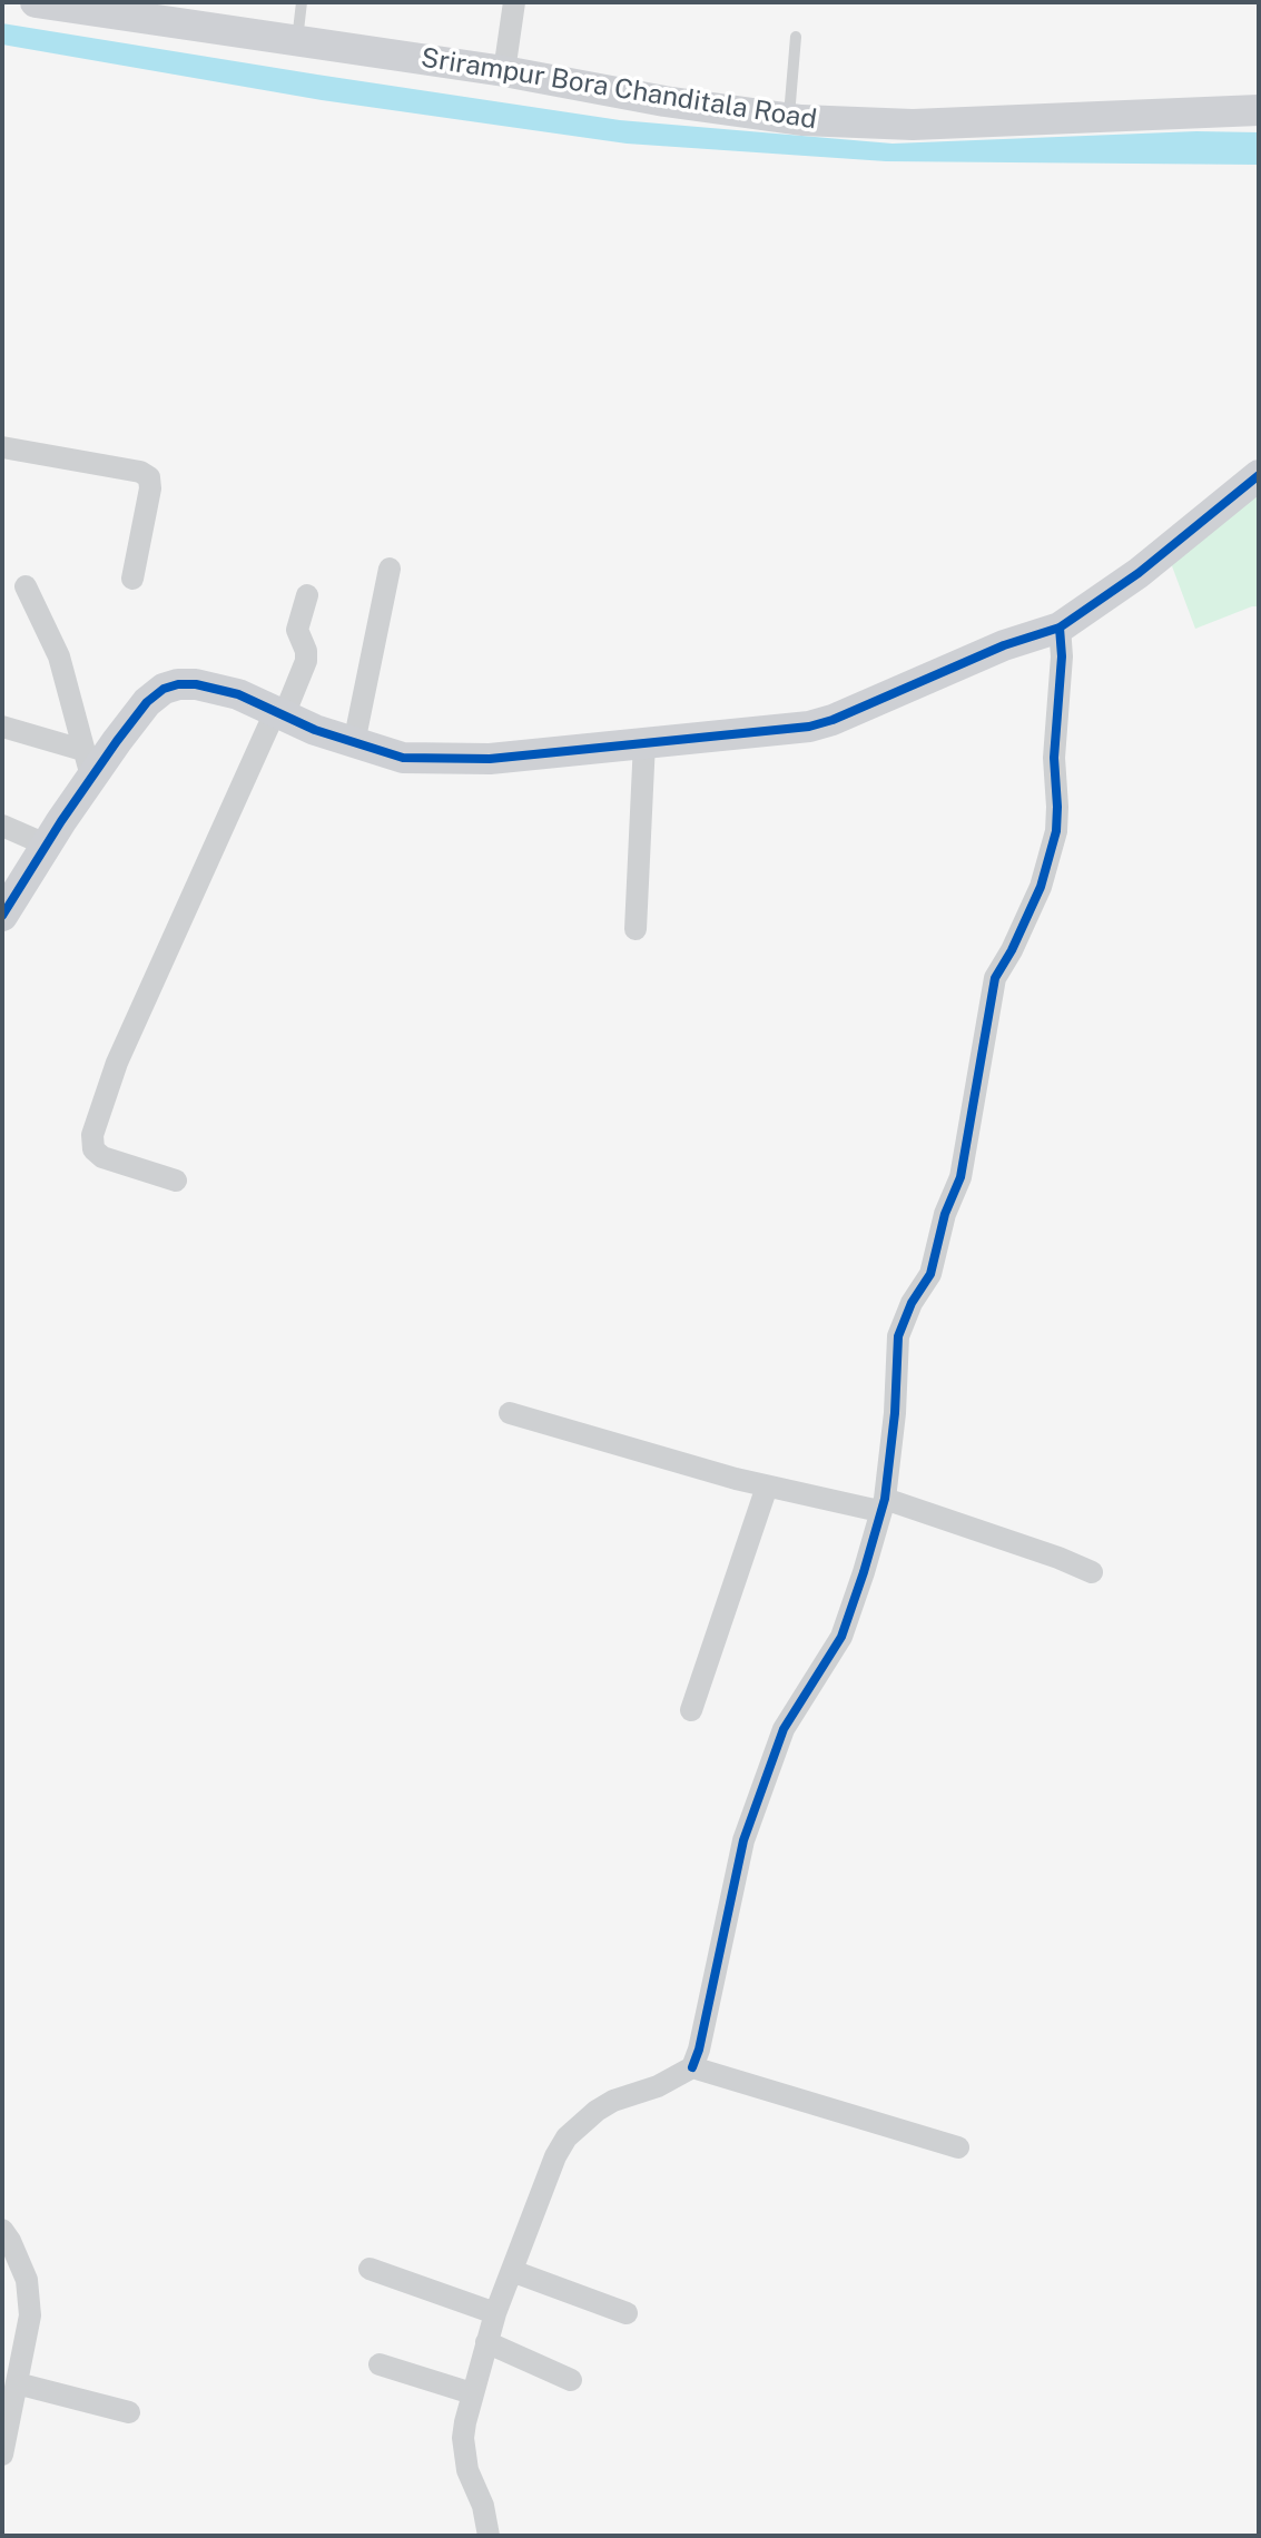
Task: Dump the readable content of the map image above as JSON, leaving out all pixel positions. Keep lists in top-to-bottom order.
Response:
{
  "streets": {
    "street": ["Srirampur Bora Chanditala Road"]
  }
}
